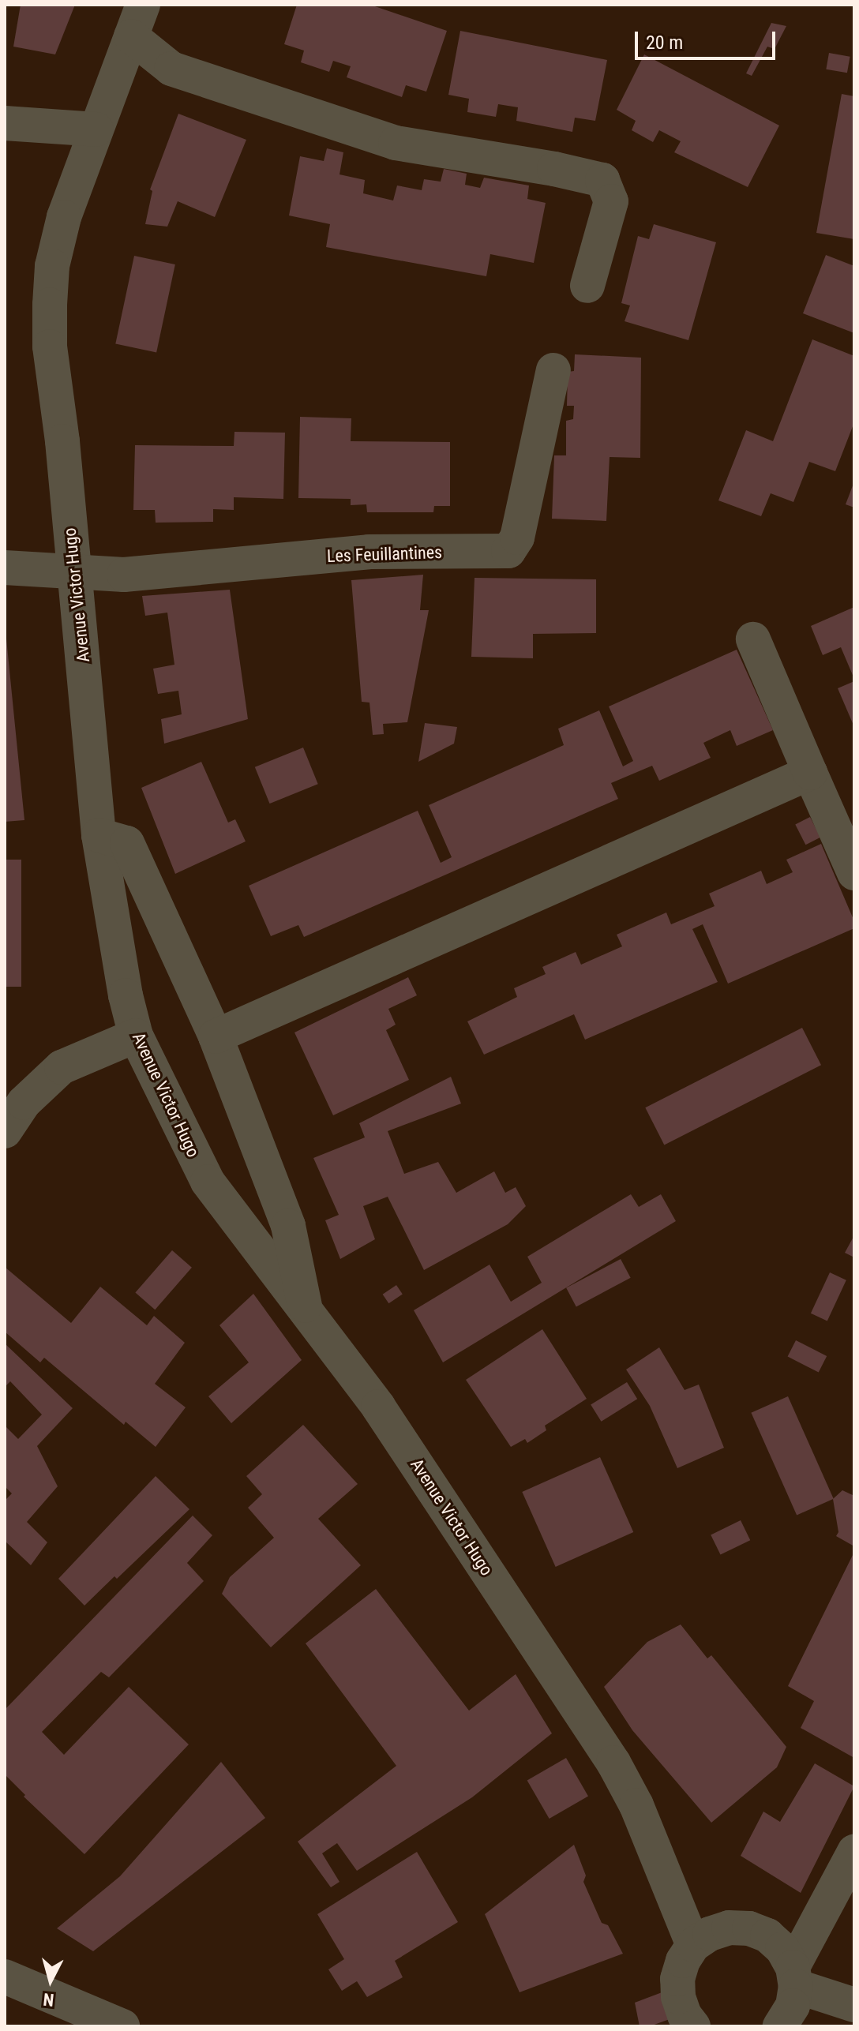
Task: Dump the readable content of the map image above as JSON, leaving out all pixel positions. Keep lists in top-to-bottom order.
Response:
{
  "streets": {
    "street": ["Les Feuillantines", "Avenue Victor Hugo"]
  },
  "crossings": [
    ["Les Feuillantines", "Avenue Victor Hugo"]
  ],
  "scale_bar": "20 m",
  "north": "bottom"
}
